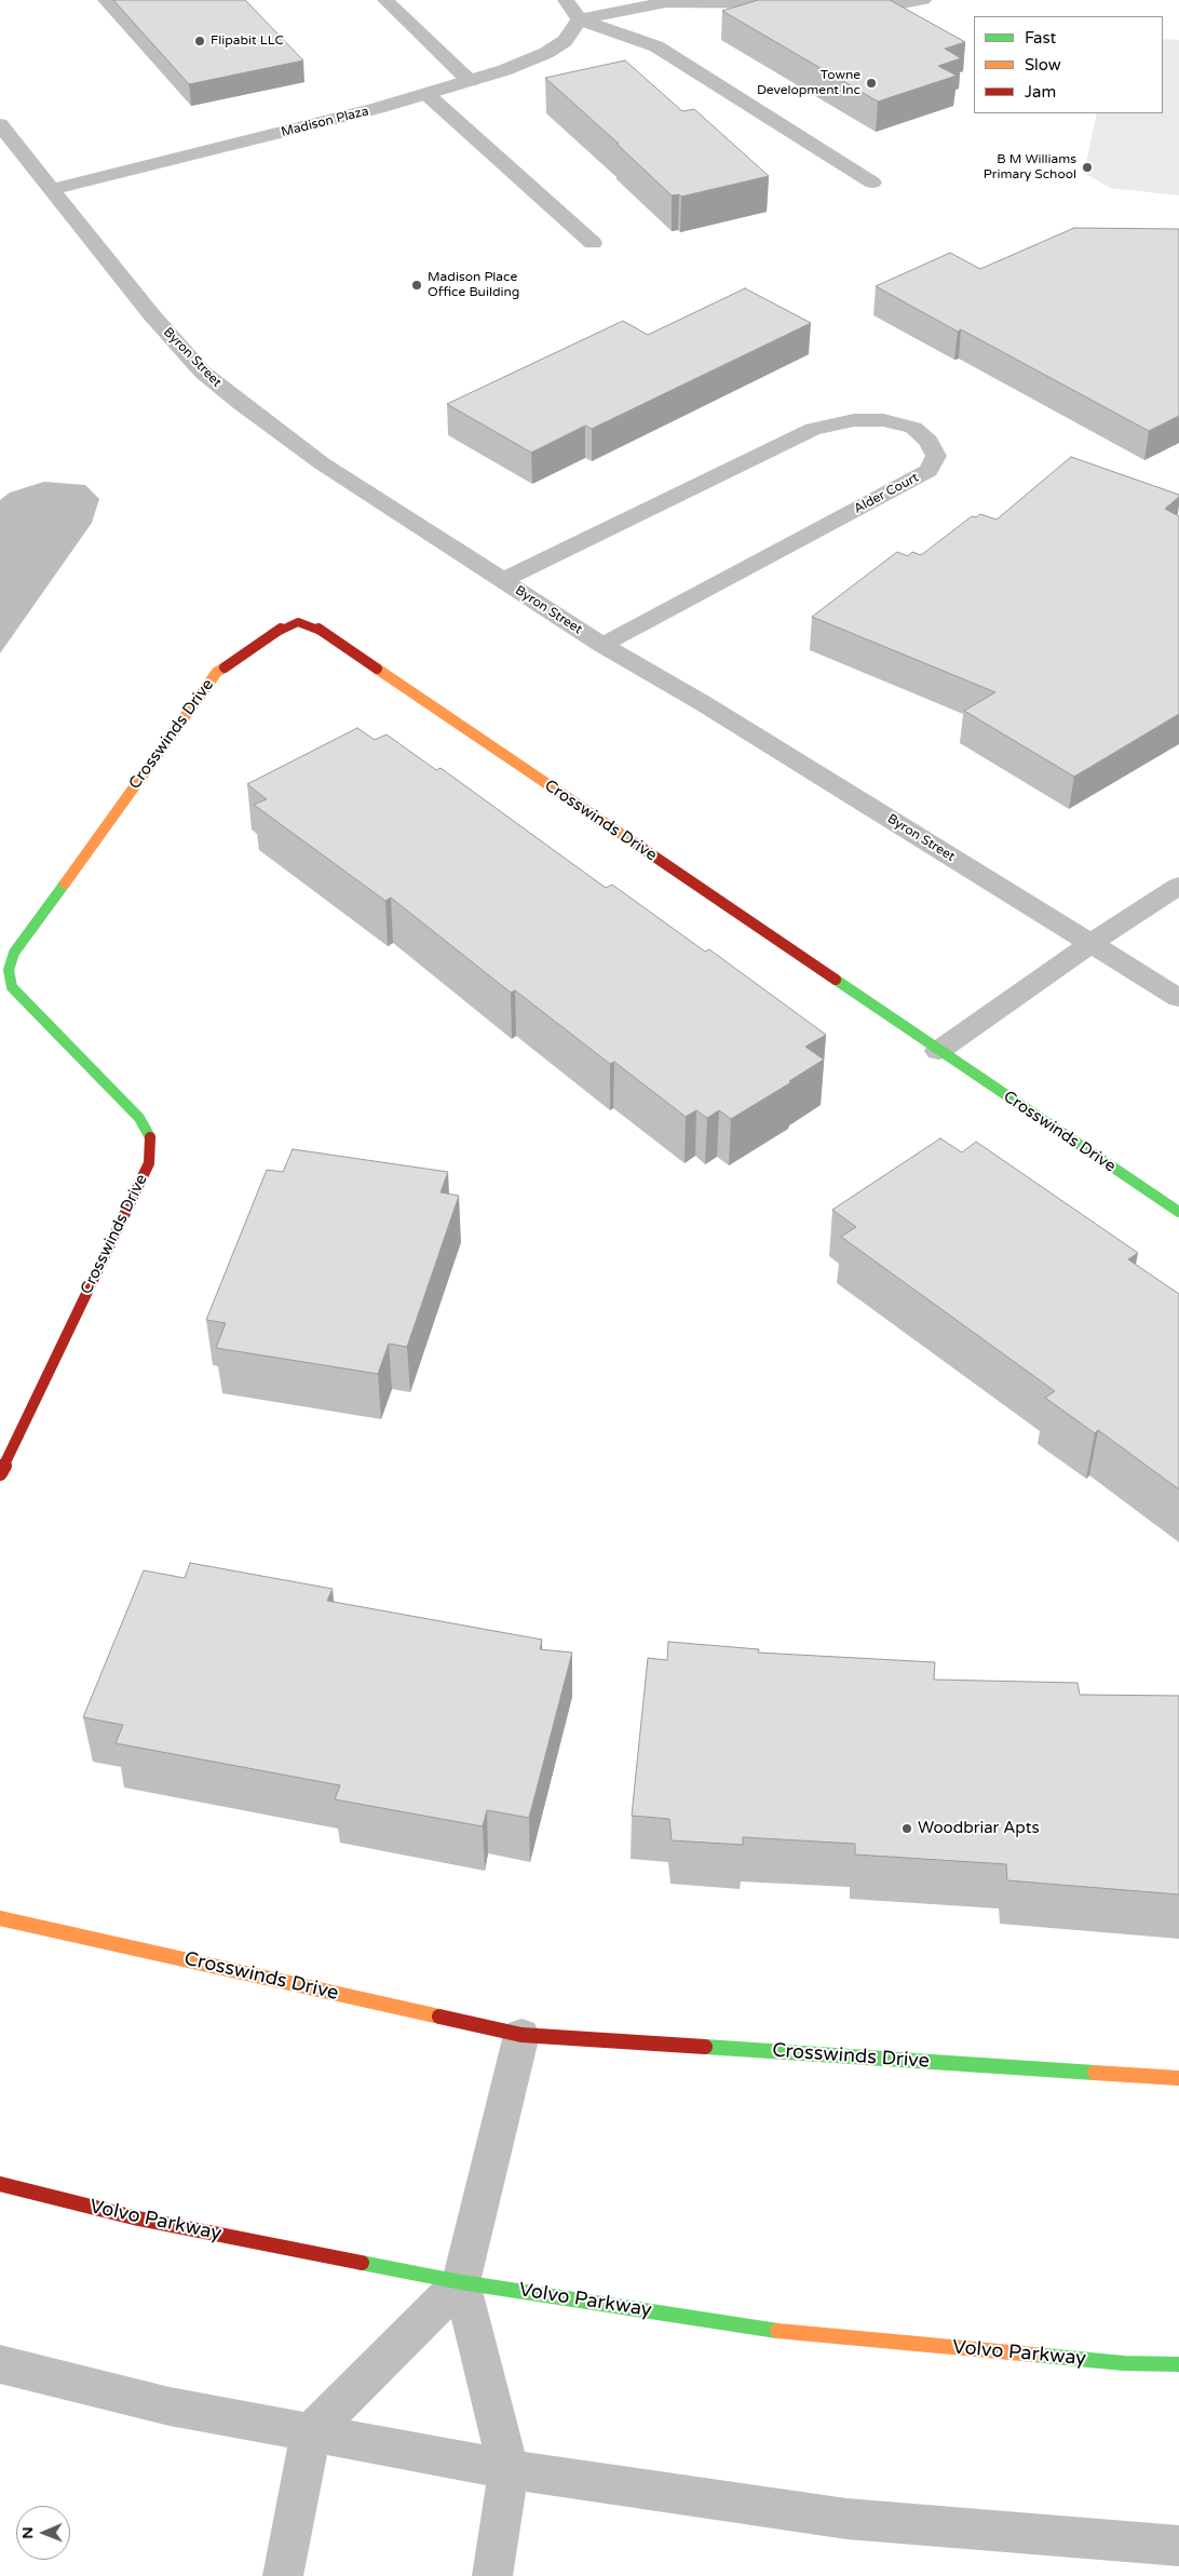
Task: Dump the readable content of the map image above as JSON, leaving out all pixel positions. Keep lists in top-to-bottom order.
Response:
{
  "streets": {
    "street": [
      "Madison Plaza",
      "Byron Street",
      "Alder Court",
      "Crosswinds Drive",
      "Volvo Parkway"
    ]
  },
  "crossings": [
    ["Madison Plaza", "Byron Street"],
    ["Byron Street", "Alder Court"]
  ],
  "places": [
    "Flipabit LLC",
    "Towne Development Inc",
    "B M Williams Primary School",
    "Madison Place Office Building",
    "Woodbriar Apts"
  ],
  "legend": ["Fast", "Slow", "Jam"],
  "north": "left"
}
